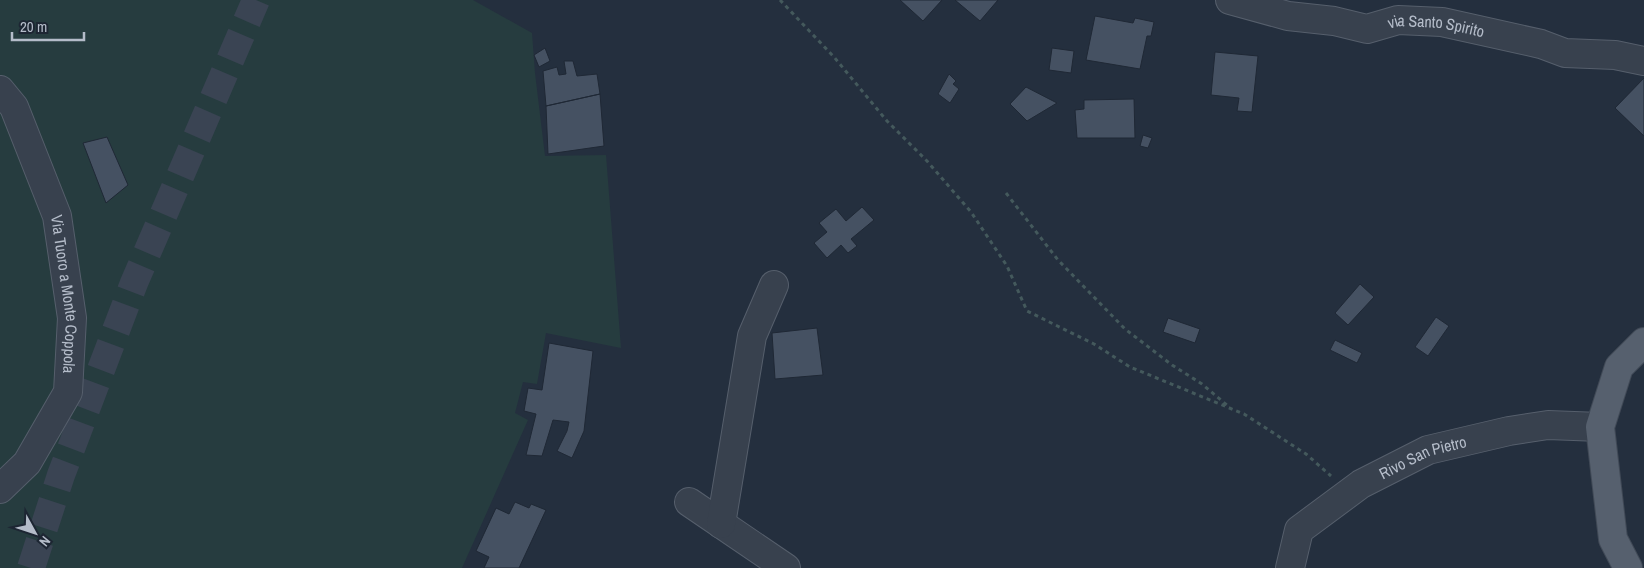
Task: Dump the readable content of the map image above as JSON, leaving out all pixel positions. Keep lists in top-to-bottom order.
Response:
{
  "streets": {
    "street": ["via Santo Spirito", "Via Tuoro a Monte Coppola", "Rivo San Pietro"]
  },
  "scale_bar": "20 m",
  "north": "bottom right"
}
